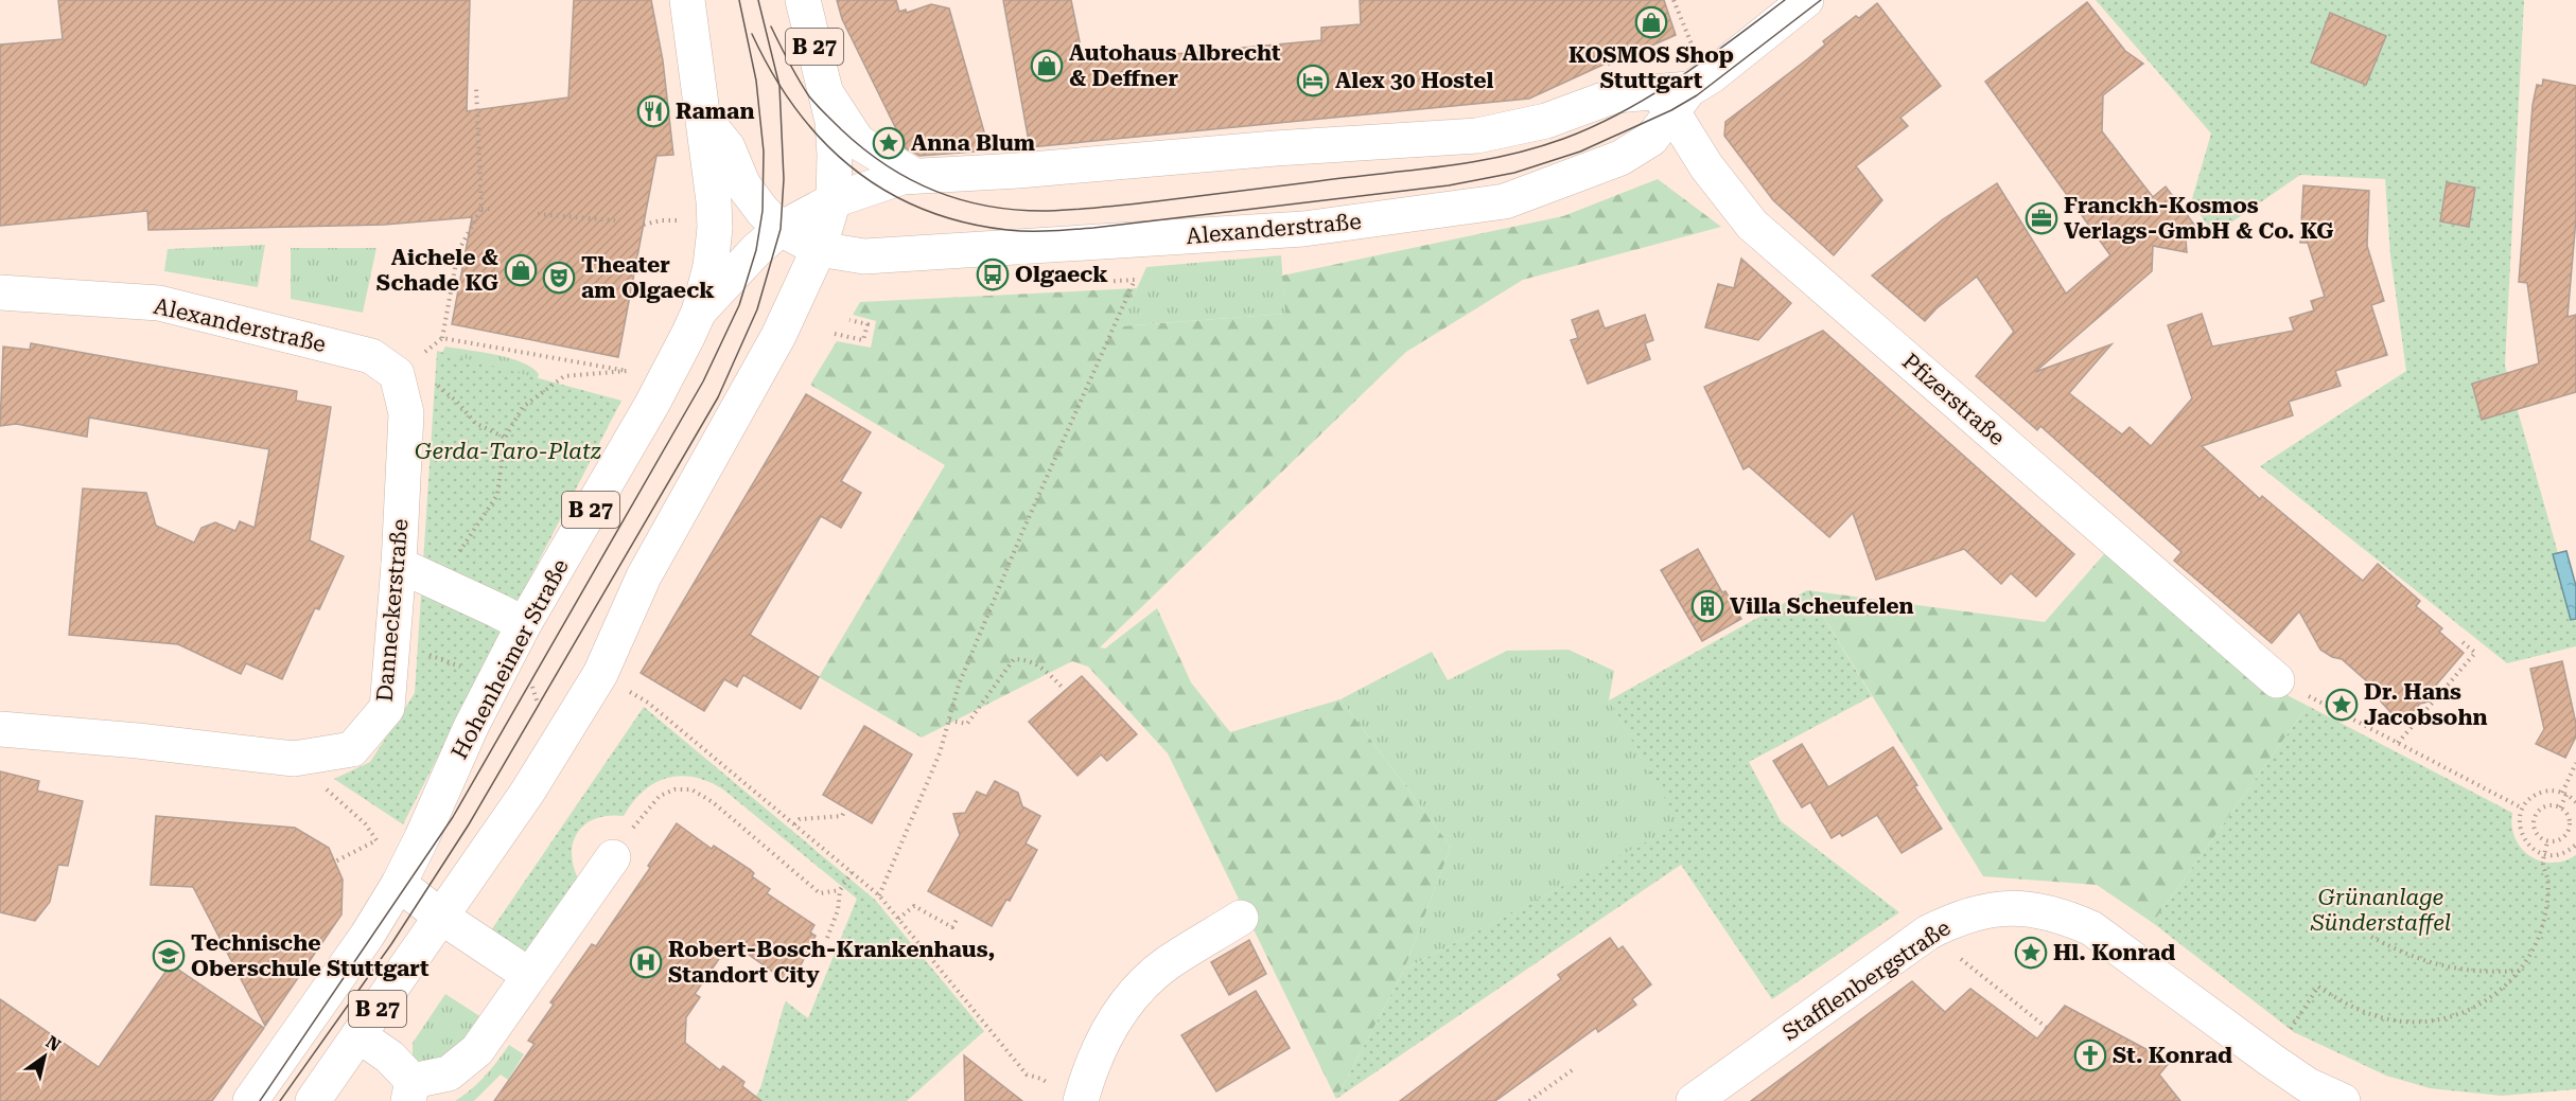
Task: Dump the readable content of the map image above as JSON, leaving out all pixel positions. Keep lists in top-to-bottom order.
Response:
{
  "streets": {
    "street": [
      "B 27",
      "Alexanderstraße",
      "Pfizerstraße",
      "Danneckerstraße",
      "Hohenheimer Straße",
      "Stafflenbergstraße"
    ]
  },
  "crossings": [
    ["B 27", "Alexanderstraße"],
    ["B 27", "Hohenheimer Straße"],
    ["Alexanderstraße", "Pfizerstraße"],
    ["Alexanderstraße", "Danneckerstraße"],
    ["Alexanderstraße", "Hohenheimer Straße"]
  ],
  "parks": ["Gerda-Taro-Platz", "Grünanlage Sünderstaffel"],
  "places": {
    "shop": ["KOSMOS Shop Stuttgart", "Autohaus Albrecht & Deffner", "Aichele & Schade KG"],
    "hotel": ["Alex 30 Hostel"],
    "restaurant": ["Raman"],
    "place": ["Anna Blum", "Dr. Hans Jacobsohn", "Hl. Konrad"],
    "office": ["Franckh-Kosmos Verlags-GmbH & Co. KG"],
    "bus stop": ["Olgaeck"],
    "theatre": ["Theater am Olgaeck"],
    "building": ["Villa Scheufelen"],
    "school or university": ["Technische Oberschule Stuttgart"],
    "hospital": ["Robert-Bosch-Krankenhaus, Standort City"],
    "church": ["St. Konrad"]
  },
  "north": "top right"
}
